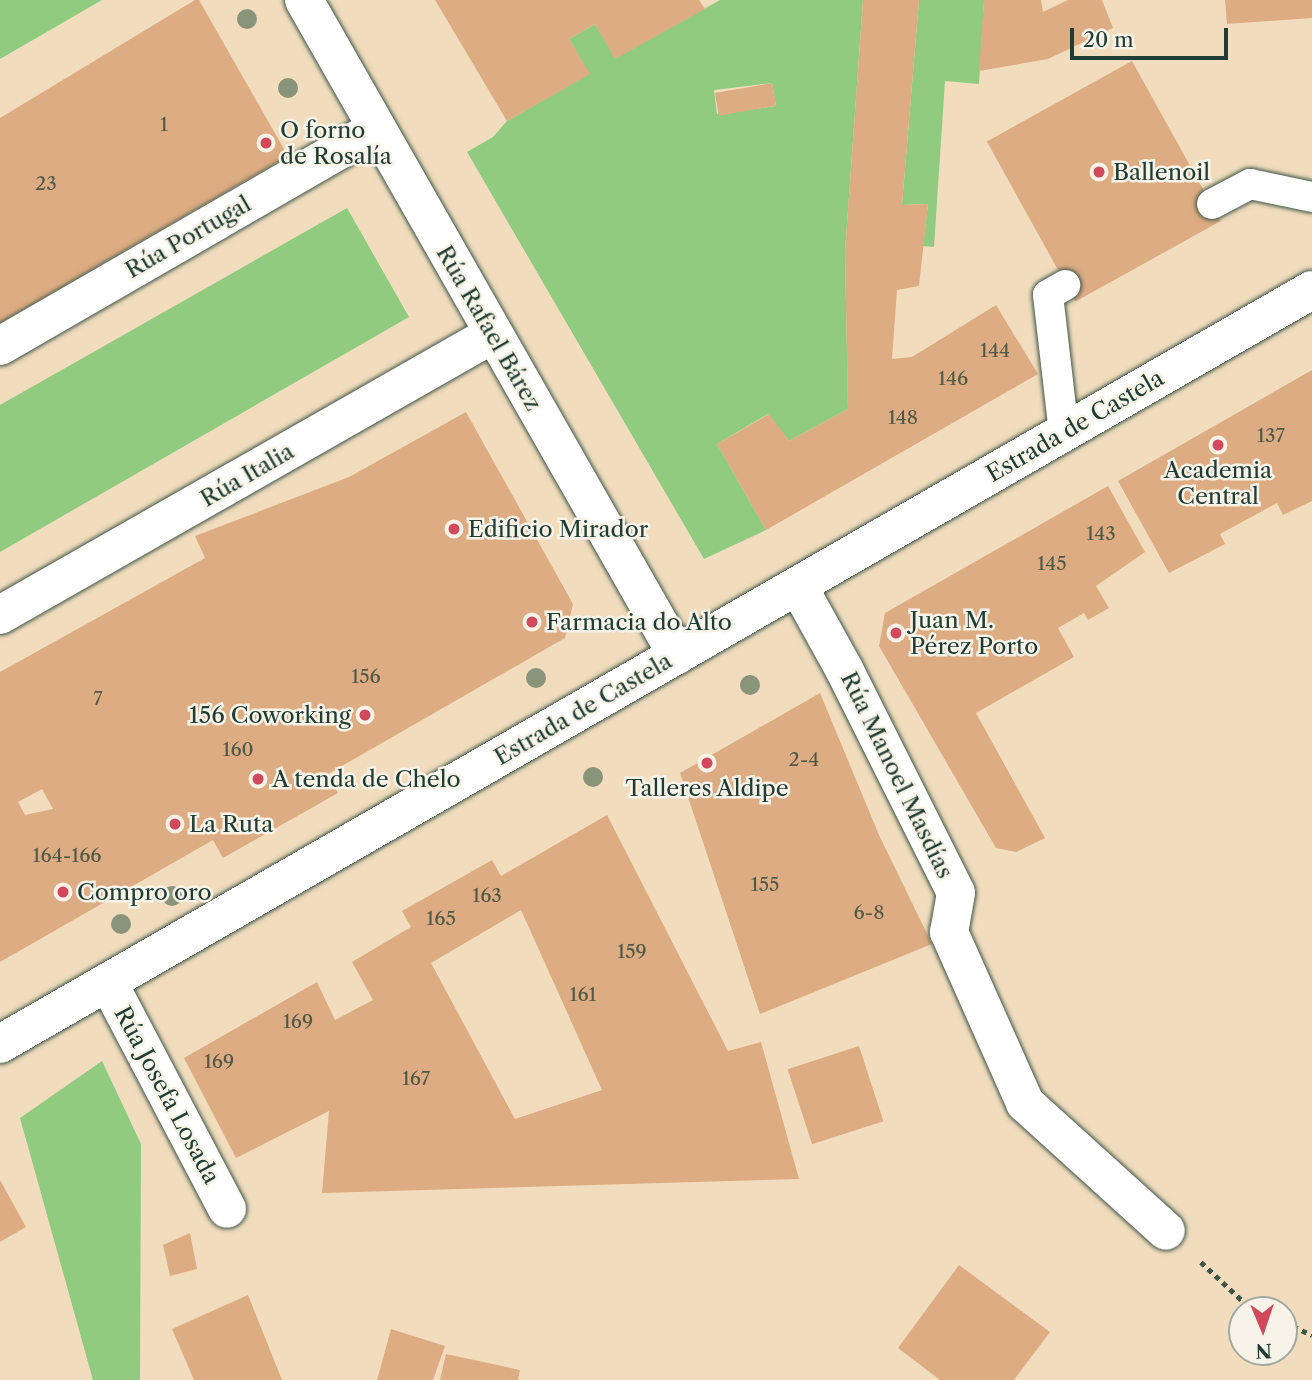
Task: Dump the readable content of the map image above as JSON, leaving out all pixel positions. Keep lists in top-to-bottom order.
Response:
{
  "streets": {
    "street": [
      "Rúa Portugal",
      "Rúa Rafael Bárez",
      "Estrada de Castela",
      "Rúa Italia",
      "Rúa Manoel Masdías",
      "Rúa Josefa Losada"
    ]
  },
  "crossings": [
    ["Rúa Portugal", "Rúa Rafael Bárez"],
    ["Rúa Rafael Bárez", "Estrada de Castela"],
    ["Rúa Rafael Bárez", "Rúa Italia"],
    ["Estrada de Castela", "Rúa Manoel Masdías"],
    ["Estrada de Castela", "Rúa Josefa Losada"]
  ],
  "places": [
    "O forno de Rosalía",
    "Ballenoil",
    "Academia Central",
    "Edificio Mirador",
    "Farmacia do Alto",
    "Juan M. Pérez Porto",
    "156 Coworking",
    "Talleres Aldipe",
    "A tenda de Chelo",
    "La Ruta",
    "Compro oro"
  ],
  "house_numbers": [
    "1",
    "23",
    "144",
    "146",
    "148",
    "137",
    "143",
    "145",
    "156",
    "7",
    "160",
    "2-4",
    "164-166",
    "155",
    "163",
    "6-8",
    "165",
    "159",
    "161",
    "169",
    "169",
    "167"
  ],
  "scale_bar": "20 m",
  "north": "bottom"
}
